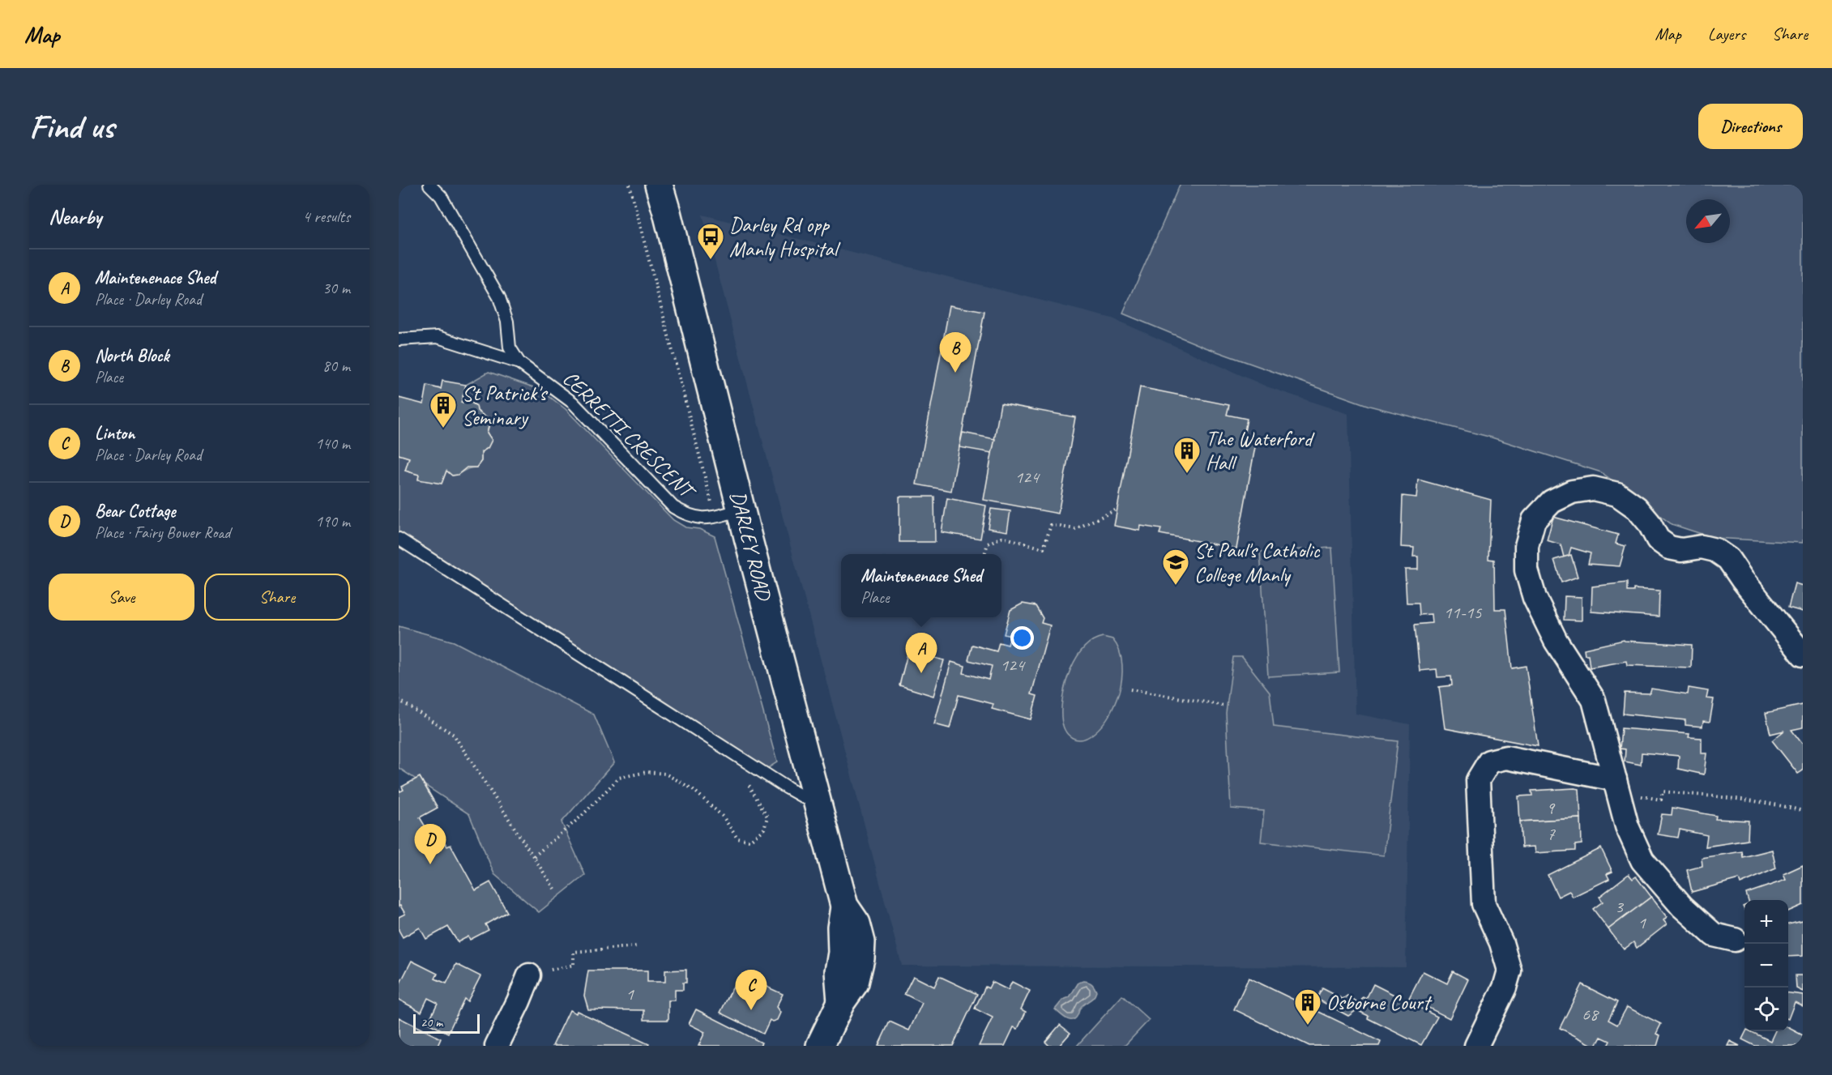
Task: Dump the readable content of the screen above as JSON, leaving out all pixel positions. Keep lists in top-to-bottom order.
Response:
{
  "streets": {
    "street": ["DARLEY ROAD"],
    "lane": ["CERRETTI CRESCENT"]
  },
  "crossings": [
    ["CERRETTI CRESCENT", "DARLEY ROAD"]
  ],
  "places": {
    "bus stop": ["Darley Rd opp Manly Hospital"],
    "building": ["St Patrick's Seminary", "The Waterford Hall", "Osborne Court"],
    "school or university": ["St Paul's Catholic College Manly"]
  },
  "house_numbers": [
    "124",
    "11-15",
    "124",
    "9",
    "7",
    "3",
    "1",
    "1",
    "68"
  ],
  "scale_bar": "20 m",
  "north": "bottom left",
  "page": {
    "header": "Map",
    "nav": ["Map", "Layers", "Share"],
    "buttons": [
      "Directions",
      ["Save", "Share"]
    ],
    "title": "Find us",
    "heading": ["Nearby", "4 results"],
    "list": [
      {
        "mark": "A",
        "name": "Maintenenace Shed",
        "note": "Place · Darley Road",
        "value": "30 m"
      },
      {
        "mark": "B",
        "name": "North Block",
        "note": "Place",
        "value": "80 m"
      },
      {
        "mark": "C",
        "name": "Linton",
        "note": "Place · Darley Road",
        "value": "140 m"
      },
      {
        "mark": "D",
        "name": "Bear Cottage",
        "note": "Place · Fairy Bower Road",
        "value": "190 m"
      }
    ],
    "pins": [
      "B",
      "A",
      "D",
      "C"
    ],
    "popup": ["Maintenenace Shed", "Place"],
    "map_buttons": ["+", "−"],
    "scale": "20 m"
  }
}
